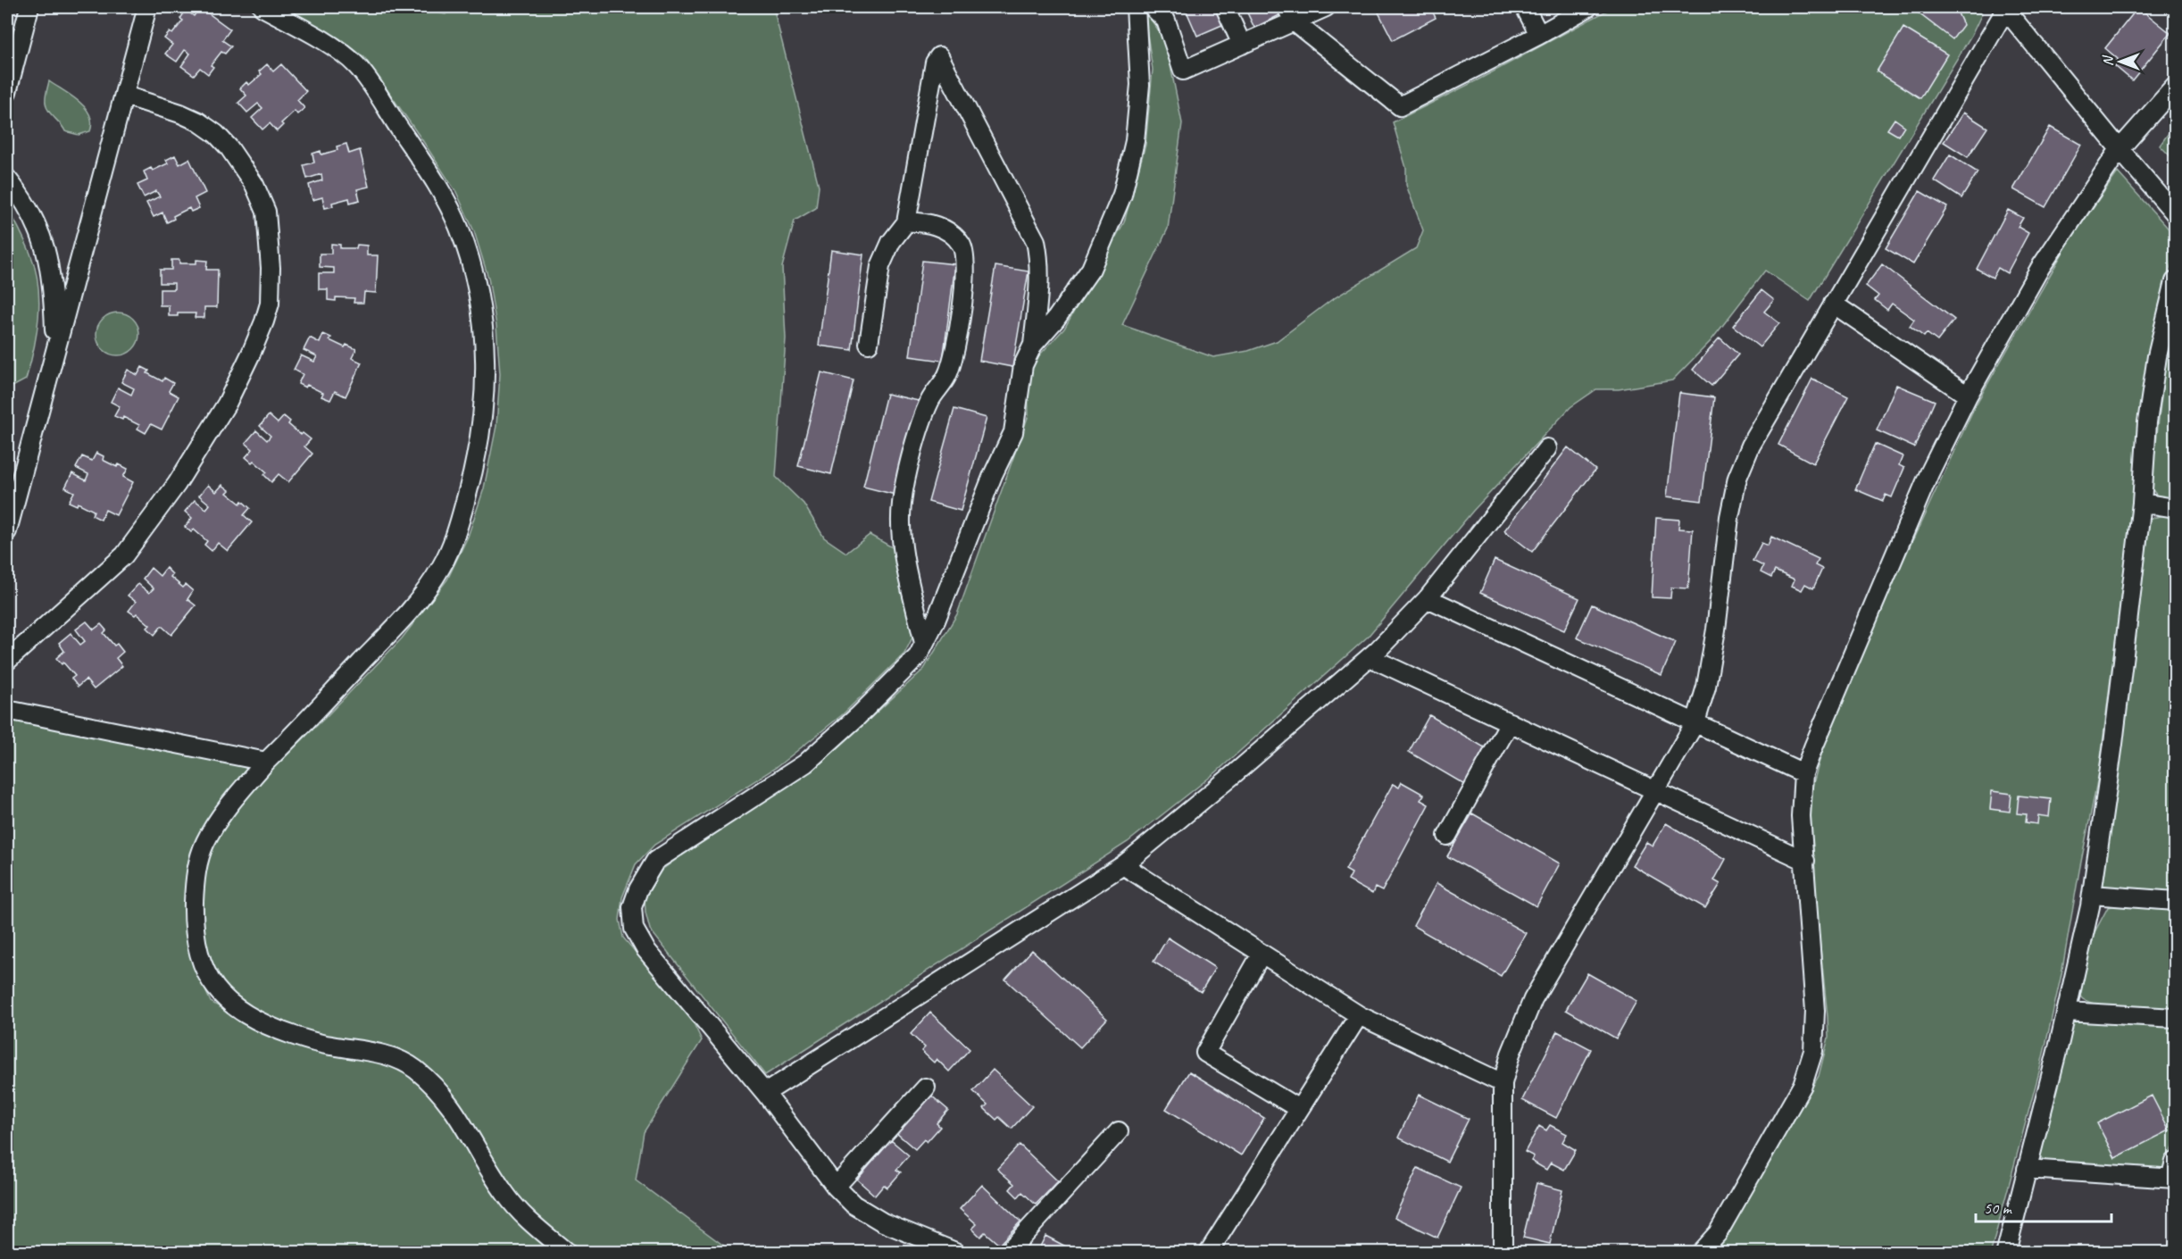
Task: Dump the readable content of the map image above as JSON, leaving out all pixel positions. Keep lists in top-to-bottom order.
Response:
{
  "scale_bar": "50 m",
  "north": "left"
}
